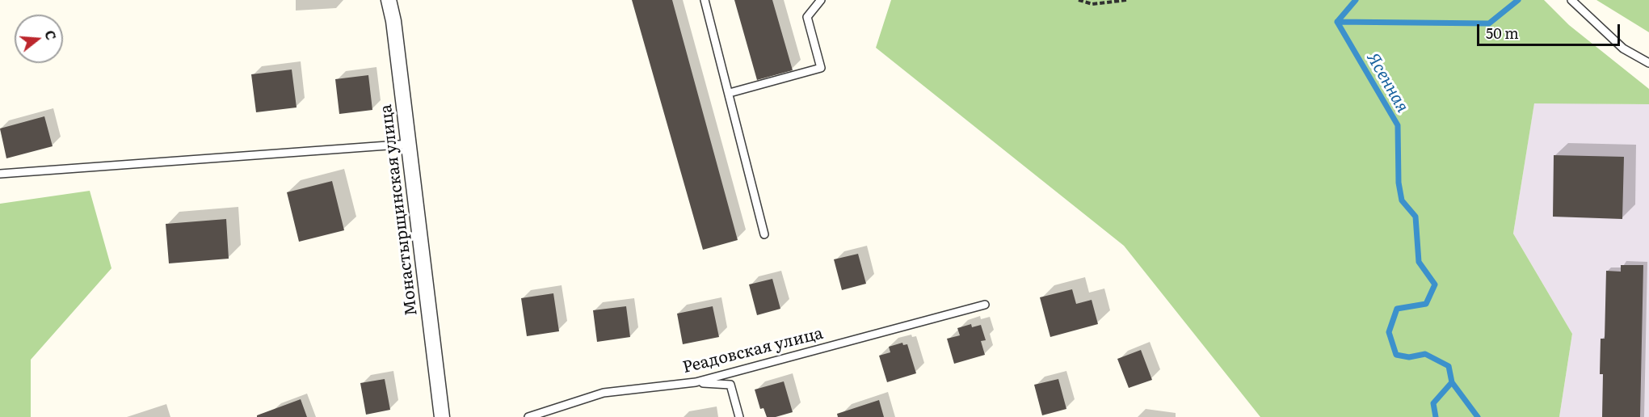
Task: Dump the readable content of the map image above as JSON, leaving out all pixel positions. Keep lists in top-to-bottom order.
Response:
{
  "streets": {
    "street": ["Монастырщинская улица"],
    "lane": ["Реадовская улица"]
  },
  "water": ["Ясенная"],
  "scale_bar": "50 m",
  "north": "right"
}
